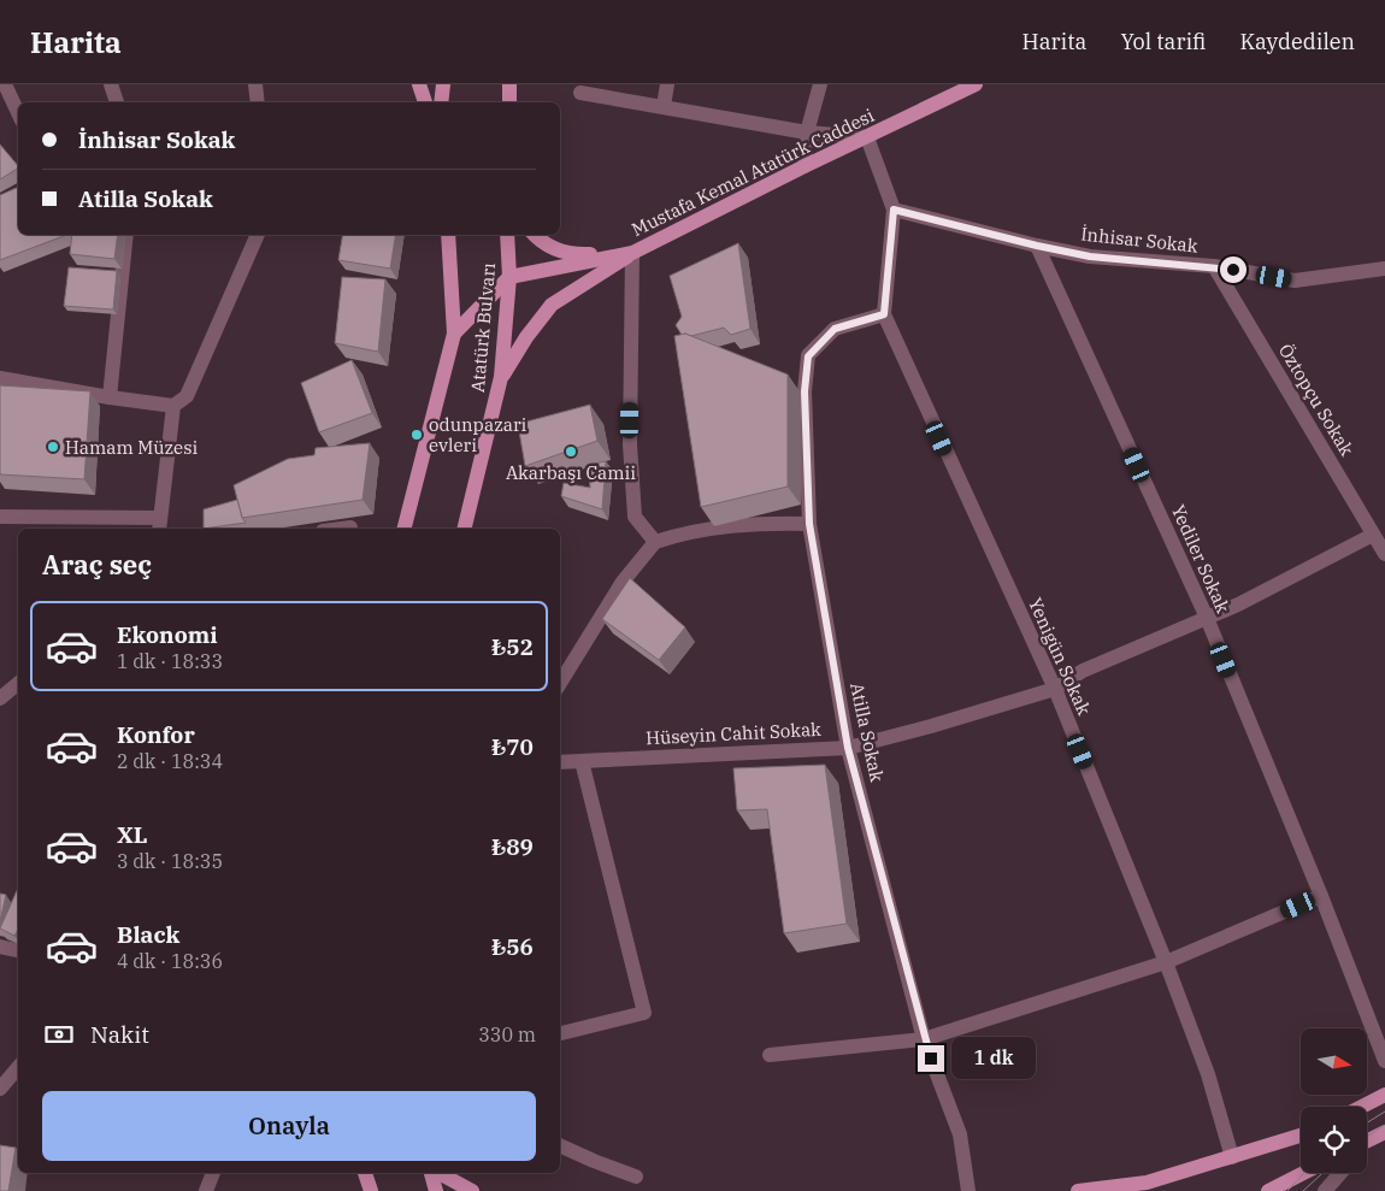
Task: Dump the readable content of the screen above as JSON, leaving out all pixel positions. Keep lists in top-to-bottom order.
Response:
{
  "streets": {
    "main road": ["Mustafa Kemal Atatürk Caddesi", "Atatürk Bulvarı"],
    "street": [
      "İnhisar Sokak",
      "Öztopçu Sokak",
      "Yediler Sokak",
      "Yenigün Sokak",
      "Atilla Sokak",
      "Hüseyin Cahit Sokak"
    ]
  },
  "crossings": [
    ["Mustafa Kemal Atatürk Caddesi", "Atatürk Bulvarı"],
    ["İnhisar Sokak", "Öztopçu Sokak"],
    ["İnhisar Sokak", "Yediler Sokak"],
    ["Öztopçu Sokak", "Hüseyin Cahit Sokak"],
    ["Yediler Sokak", "Hüseyin Cahit Sokak"],
    ["Yenigün Sokak", "Atilla Sokak"],
    ["Yenigün Sokak", "Hüseyin Cahit Sokak"],
    ["Atilla Sokak", "Hüseyin Cahit Sokak"]
  ],
  "places": ["odunpazari evleri", "Hamam Müzesi", "Akarbaşı Camii"],
  "north": "right",
  "page": {
    "header": "Harita",
    "nav": ["Harita", "Yol tarifi", "Kaydedilen"],
    "banner": ["İnhisar Sokak", "Atilla Sokak"],
    "heading": "Araç seç",
    "list": [
      {
        "name": "Ekonomi",
        "note": "1 dk · 18:33",
        "value": "₺52"
      },
      {
        "name": "Konfor",
        "note": "2 dk · 18:34",
        "value": "₺70"
      },
      {
        "name": "XL",
        "note": "3 dk · 18:35",
        "value": "₺89"
      },
      {
        "name": "Black",
        "note": "4 dk · 18:36",
        "value": "₺56"
      }
    ],
    "pay": ["Nakit", "330 m"],
    "bubble": "1 dk",
    "buttons": "Onayla"
  }
}
